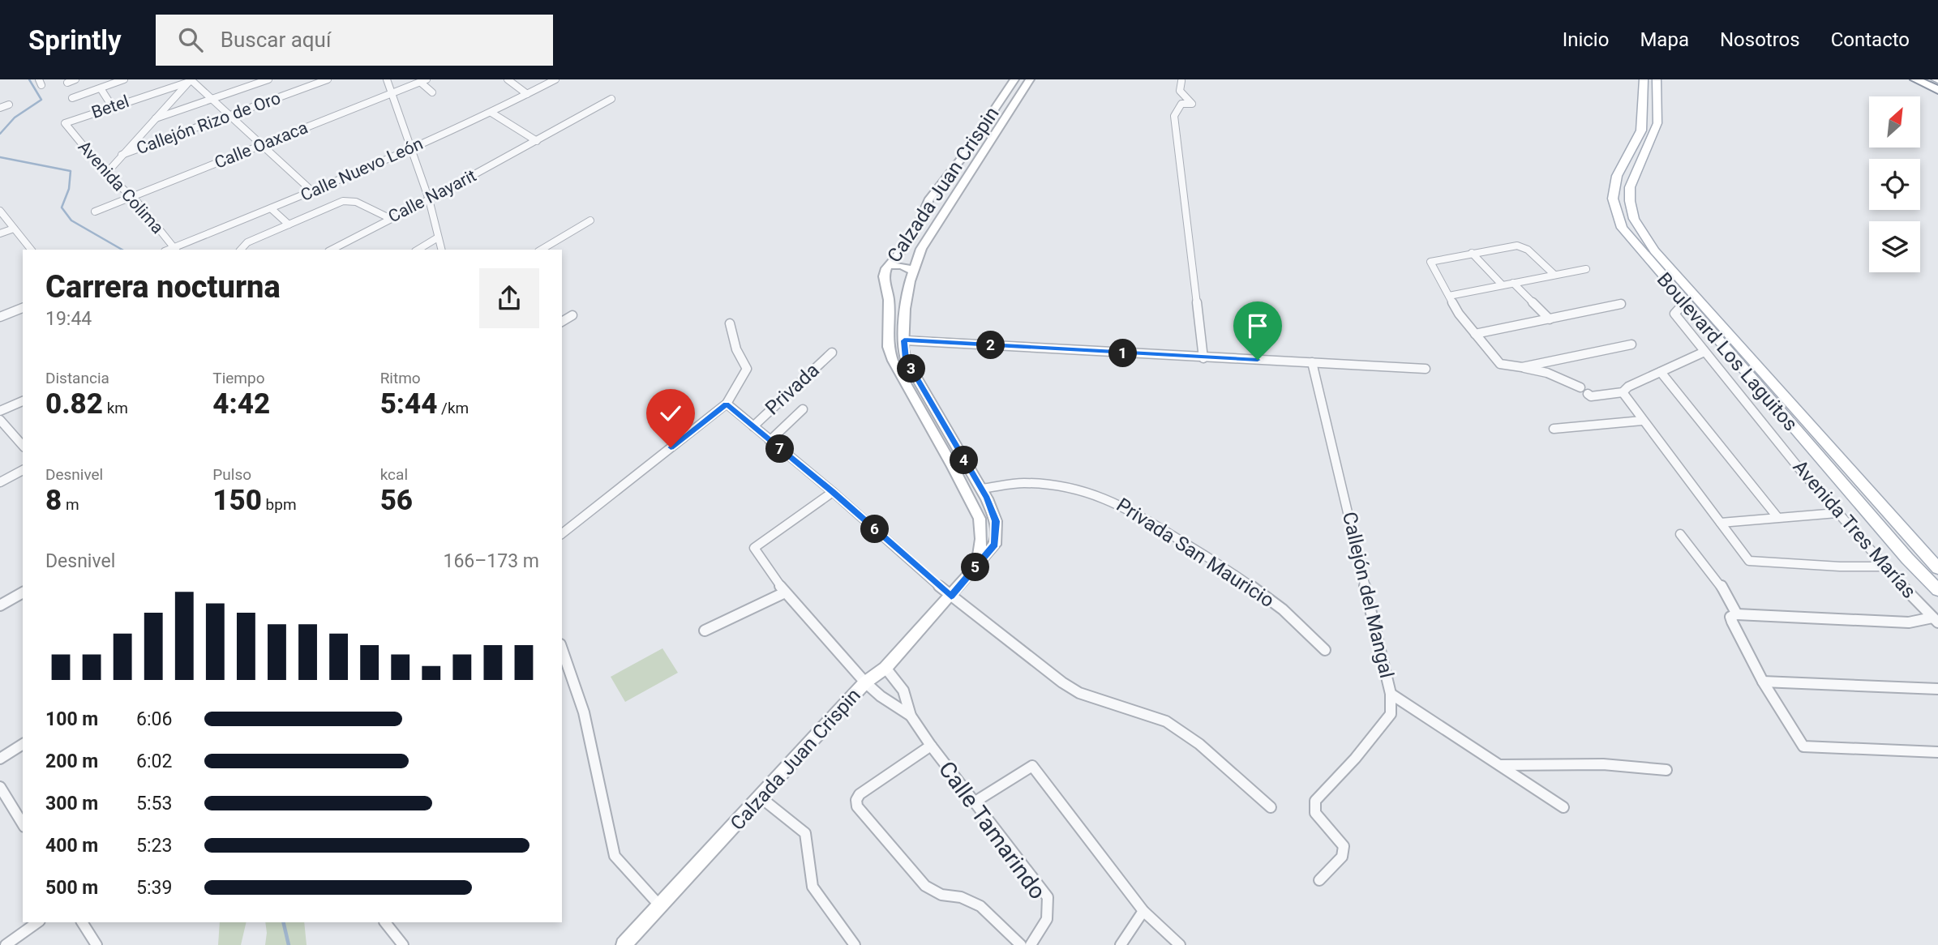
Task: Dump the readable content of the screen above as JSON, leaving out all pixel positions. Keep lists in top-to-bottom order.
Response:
{
  "streets": {
    "main road": ["Calzada Juan Crispin", "Boulevard Los Laguitos"],
    "street": [
      "Betel",
      "Callejón Rizo de Oro",
      "Calle Oaxaca",
      "Calle Nuevo León",
      "Avenida Colima",
      "Calle Nayarit",
      "Privada",
      "Avenida Tres Marías",
      "Privada San Mauricio",
      "Callejón del Mangal",
      "Calle Tamarindo"
    ]
  },
  "crossings": [
    ["Betel", "Avenida Colima"],
    ["Calle Oaxaca", "Avenida Colima"],
    ["Calle Nuevo León", "Avenida Colima"],
    ["Calzada Juan Crispin", "Privada San Mauricio"],
    ["Boulevard Los Laguitos", "Avenida Tres Marías"]
  ],
  "north": "top right",
  "page": {
    "header": "Sprintly",
    "search": "Buscar aquí",
    "nav": [
      "Inicio",
      "Mapa",
      "Nosotros",
      "Contacto"
    ],
    "heading": ["Carrera nocturna", "19:44"],
    "pins": [
      "2",
      "1",
      "3",
      "7",
      "4",
      "6",
      "5"
    ],
    "stats": [
      ["Distancia", "0.82 km"],
      ["Tiempo", "4:42"],
      ["Ritmo", "5:44 /km"],
      ["Desnivel", "8 m"],
      ["Pulso", "150 bpm"],
      ["kcal", "56"]
    ],
    "chart": ["Desnivel", "166–173 m"],
    "list": [
      {
        "name": "100 m",
        "note": "6:06"
      },
      {
        "name": "200 m",
        "note": "6:02"
      },
      {
        "name": "300 m",
        "note": "5:53"
      },
      {
        "name": "400 m",
        "note": "5:23"
      },
      {
        "name": "500 m",
        "note": "5:39"
      }
    ]
  }
}
